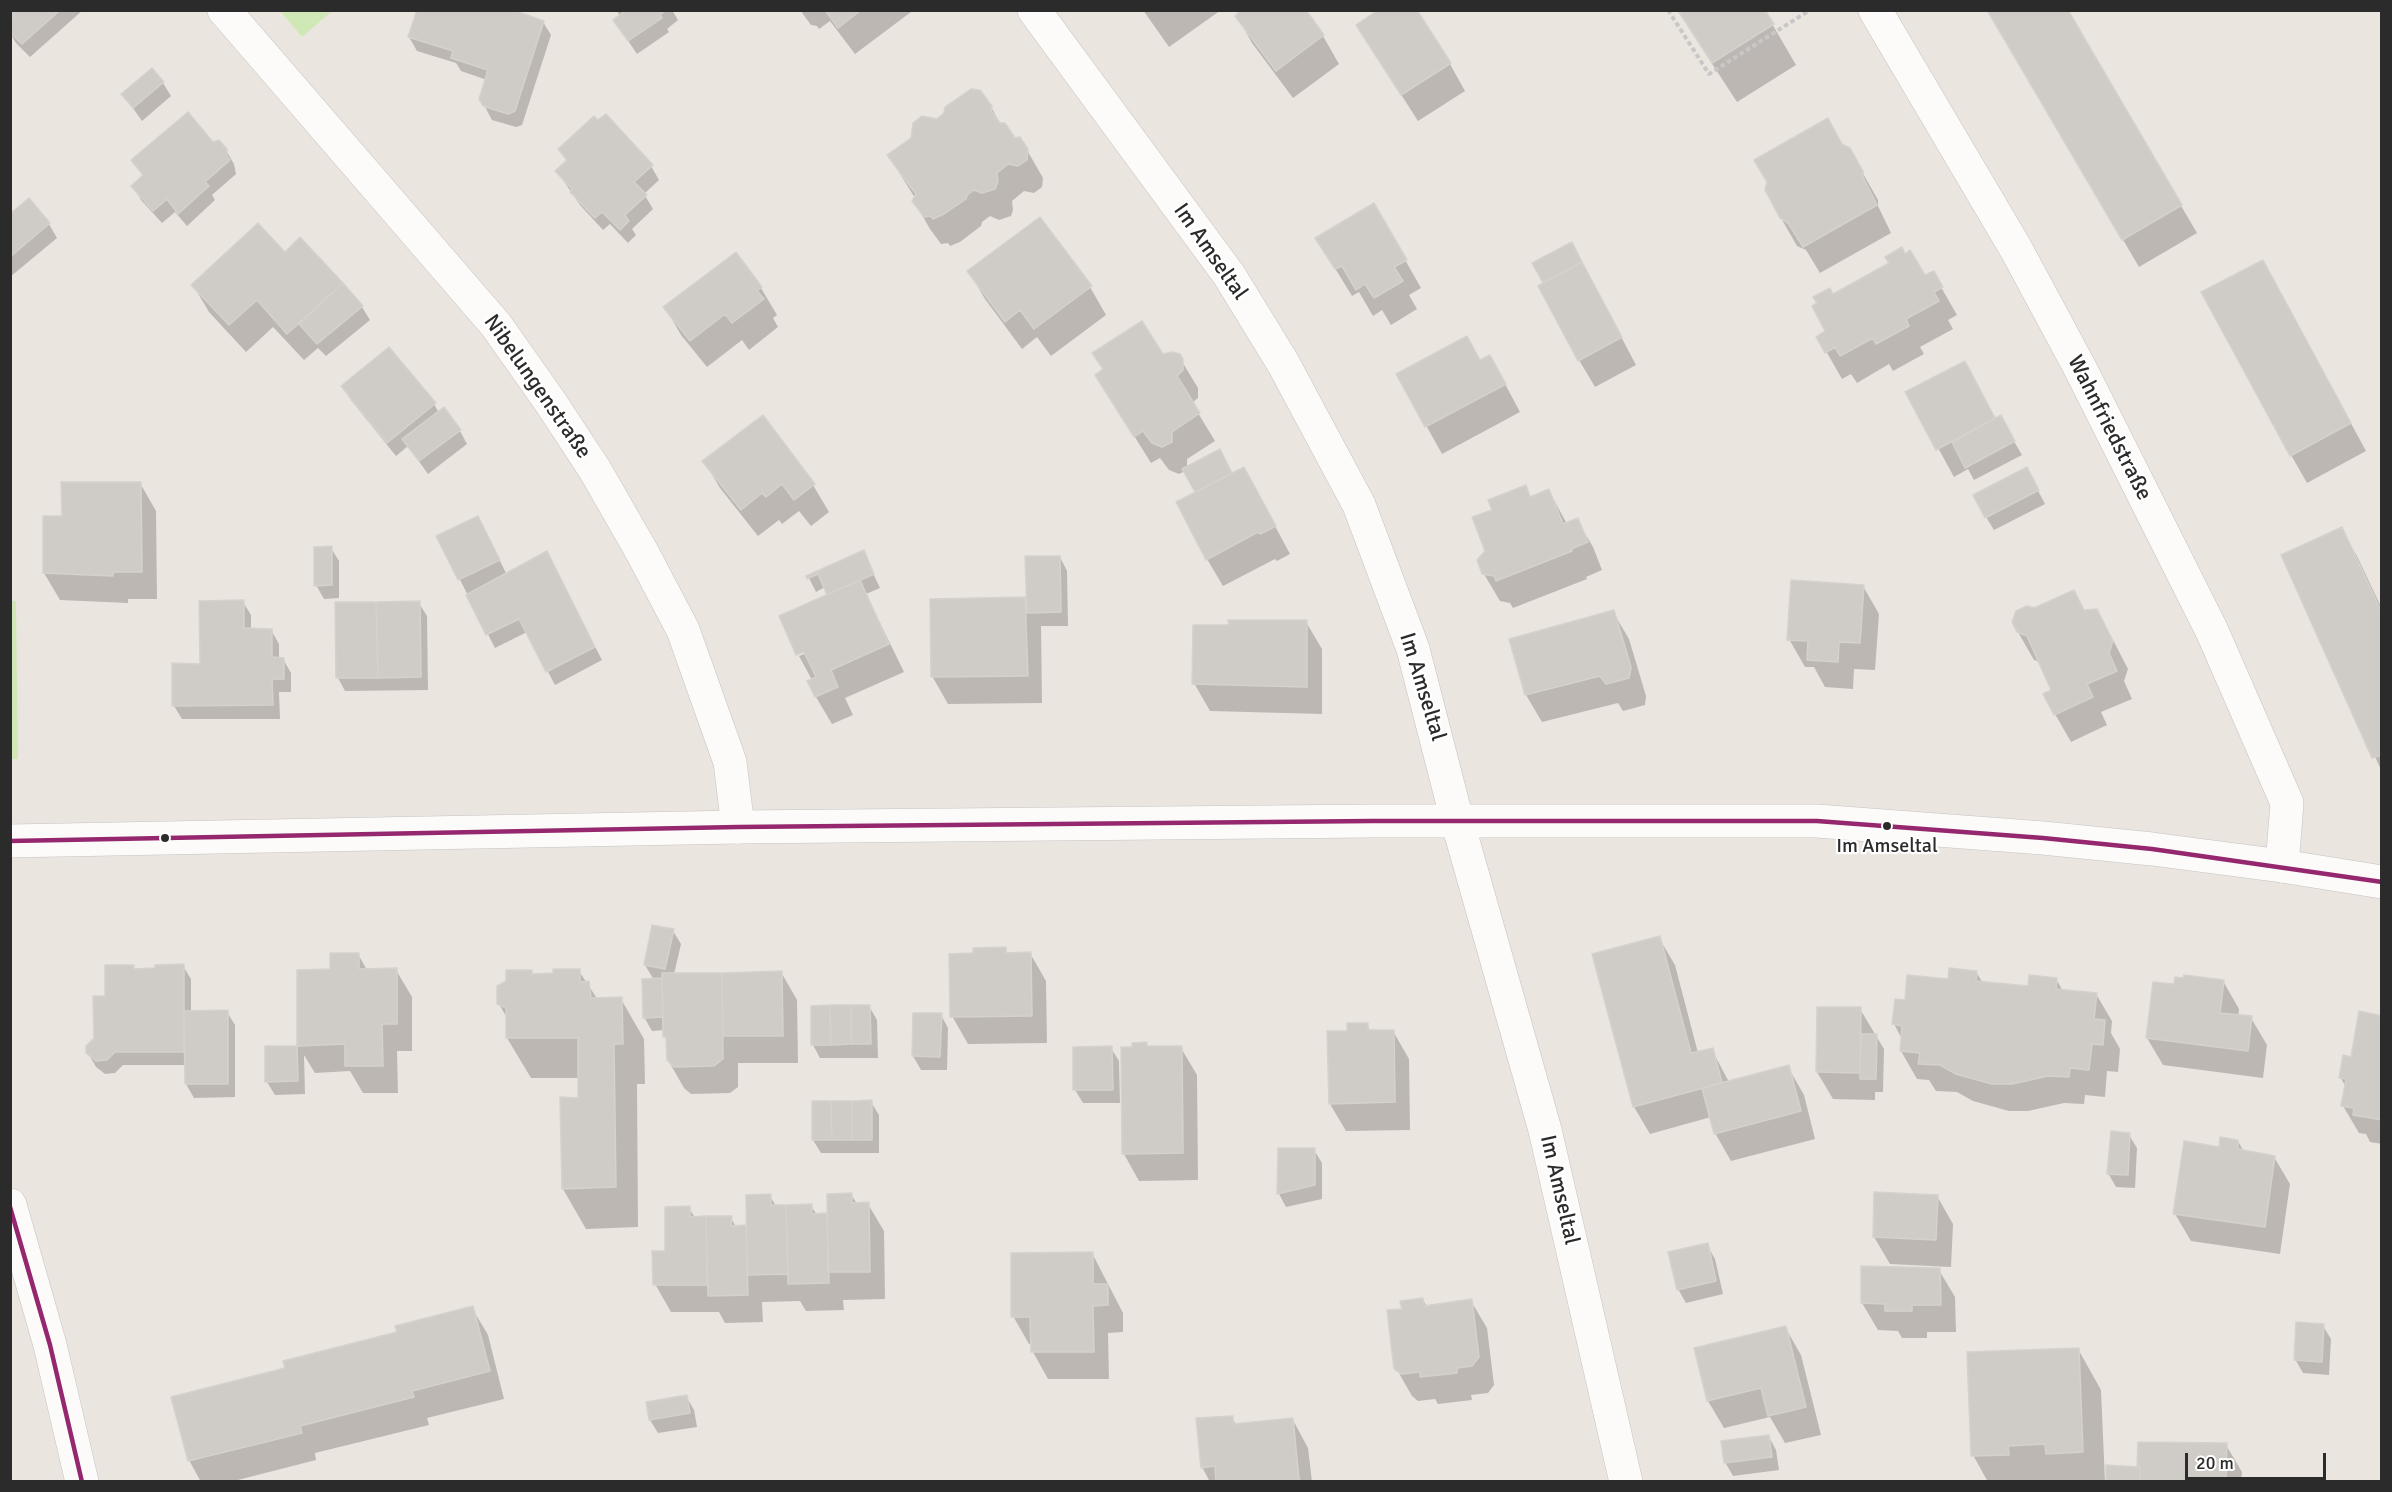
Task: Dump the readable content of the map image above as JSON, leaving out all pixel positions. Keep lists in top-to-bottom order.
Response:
{
  "streets": {
    "street": ["Im Amseltal", "Nibelungenstraße", "Wahnfriedstraße"]
  },
  "places": ["Im Amseltal"],
  "scale_bar": "20 m"
}
